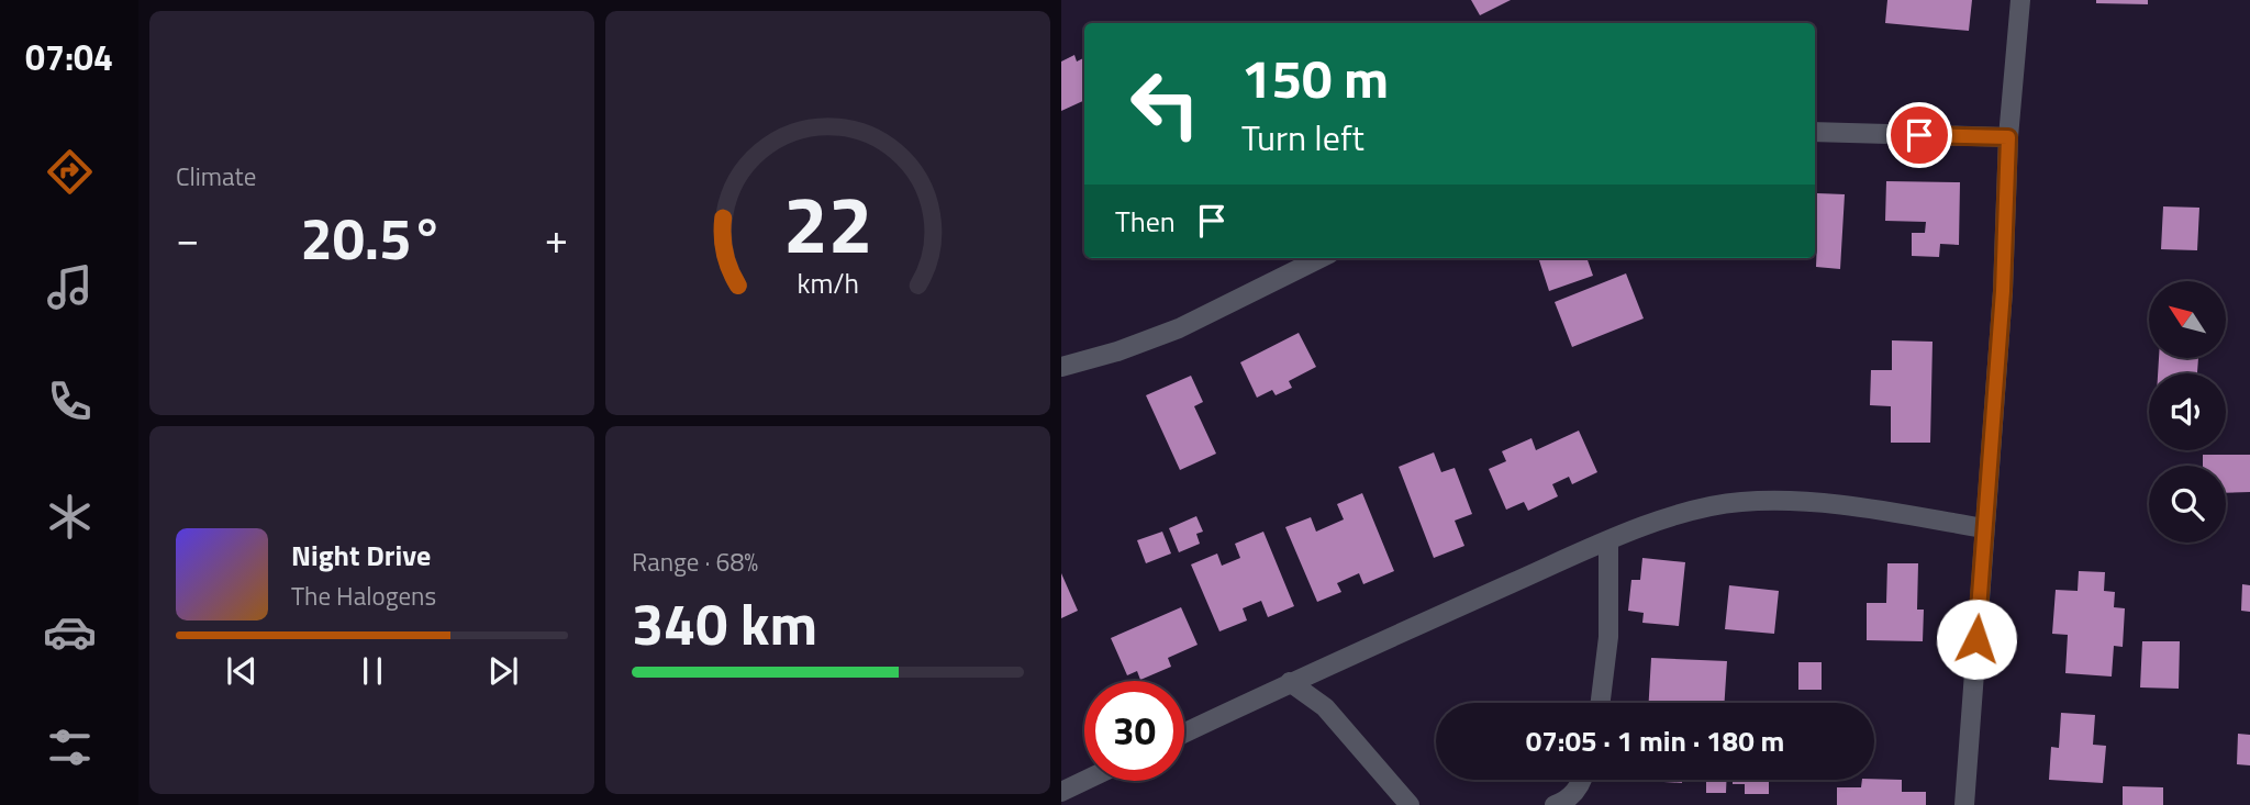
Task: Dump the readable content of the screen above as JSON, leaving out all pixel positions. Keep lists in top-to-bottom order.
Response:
{
  "north": "top left",
  "page": {
    "tabs": "07:04",
    "tile": [
      "Climate",
      ["Range · 68%", "340 km"]
    ],
    "turn": ["150 m", "Turn left"],
    "then": "Then",
    "heat": ["−", "20.5°", "+"],
    "song": ["Night Drive", "The Halogens"],
    "limit": "30",
    "trip": "07:05 · 1 min · 180 m",
    "gauge": ["22", "km/h"]
  }
}
